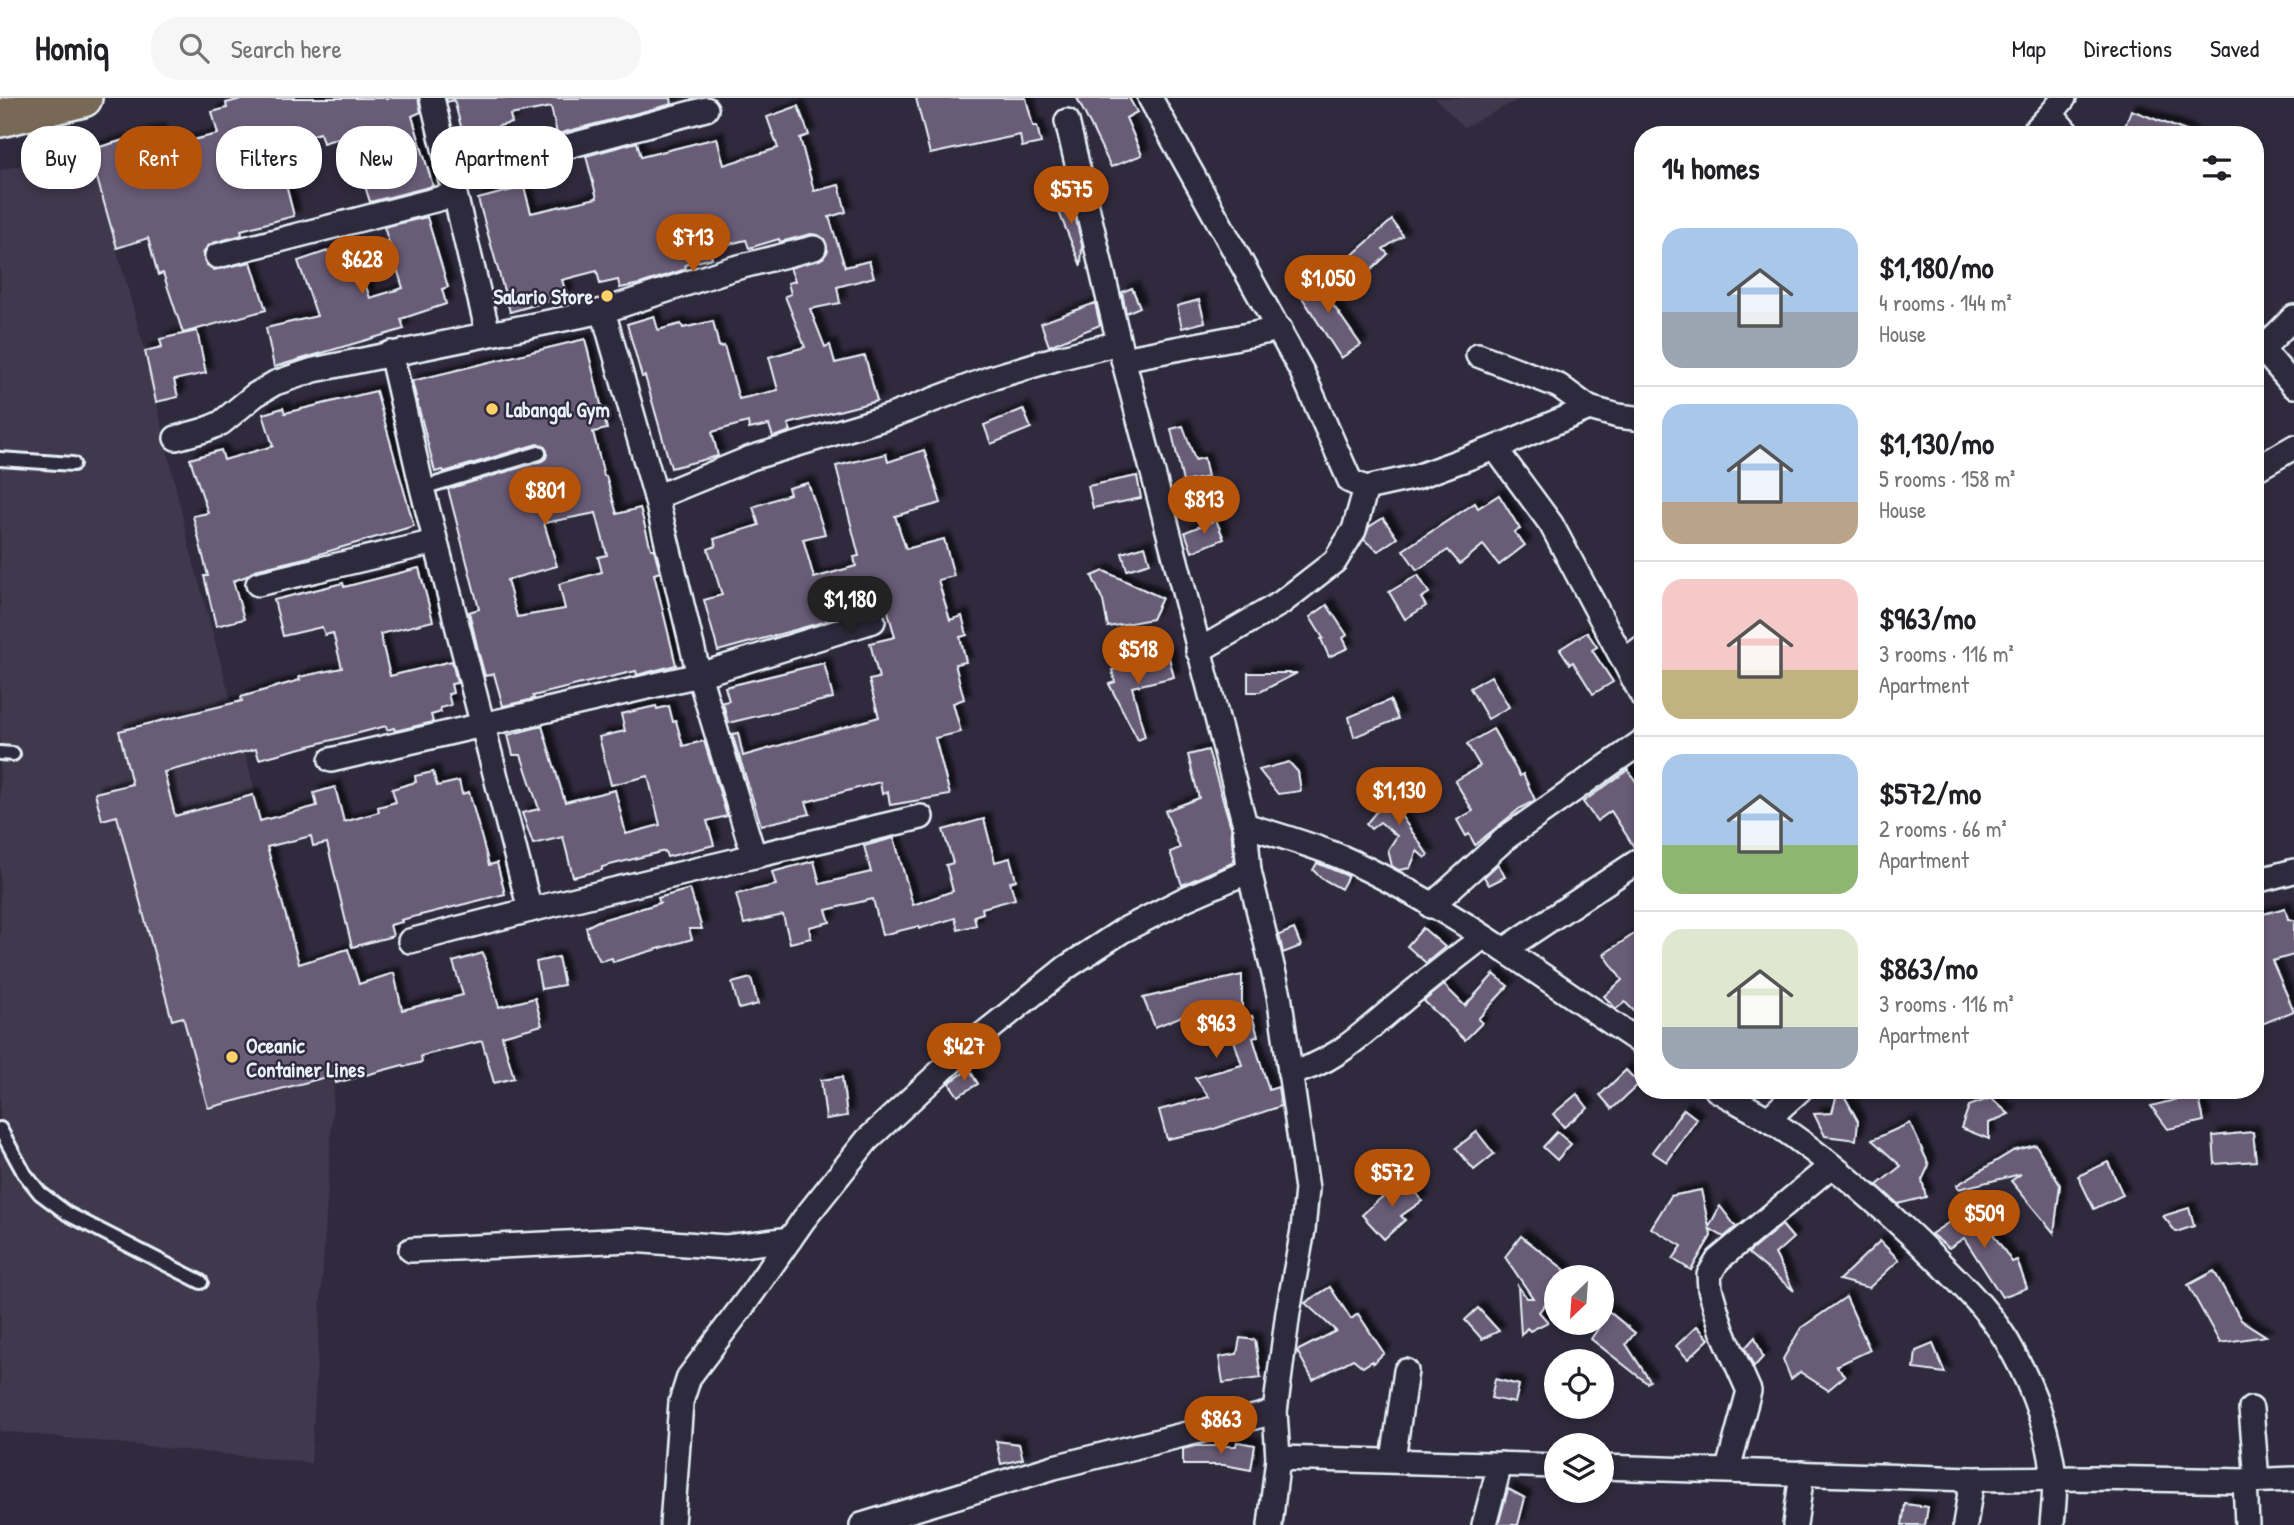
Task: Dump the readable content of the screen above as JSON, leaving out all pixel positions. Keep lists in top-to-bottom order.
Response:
{
  "places": ["Salario Store", "Labangal Gym", "Oceanic Container Lines"],
  "north": "bottom left",
  "page": {
    "header": "Homiq",
    "search": "Search here",
    "nav": ["Map", "Directions", "Saved"],
    "chip": [
      "Buy",
      "Rent",
      "Filters",
      "New",
      "Apartment"
    ],
    "heading": "14 homes",
    "price": [
      "$575",
      "$713",
      "$628",
      "$1,050",
      "$801",
      "$813",
      "$1,180",
      "$518",
      "$1,130",
      "$963",
      "$427",
      "$572",
      "$509",
      "$863"
    ],
    "list": [
      {
        "name": "$1,180/mo",
        "note": "4 rooms · 144 m² · House"
      },
      {
        "name": "$1,130/mo",
        "note": "5 rooms · 158 m² · House"
      },
      {
        "name": "$963/mo",
        "note": "3 rooms · 116 m² · Apartment"
      },
      {
        "name": "$572/mo",
        "note": "2 rooms · 66 m² · Apartment"
      },
      {
        "name": "$863/mo",
        "note": "3 rooms · 116 m² · Apartment"
      }
    ]
  }
}
